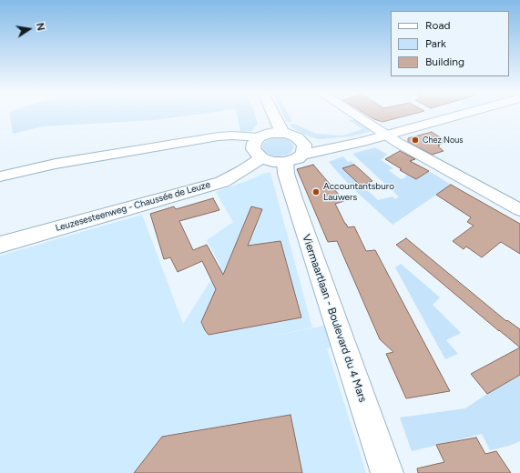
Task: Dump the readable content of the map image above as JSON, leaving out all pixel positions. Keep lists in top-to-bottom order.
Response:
{
  "streets": {
    "main road": ["Leuzesesteenweg - Chaussée de Leuze", "Viermaartlaan - Boulevard du 4 Mars"]
  },
  "crossings": [
    ["Leuzesesteenweg - Chaussée de Leuze", "Viermaartlaan - Boulevard du 4 Mars"]
  ],
  "places": ["Chez Nous", "Accountantsburo Lauwers"],
  "legend": ["Road", "Park", "Building"],
  "north": "right"
}
